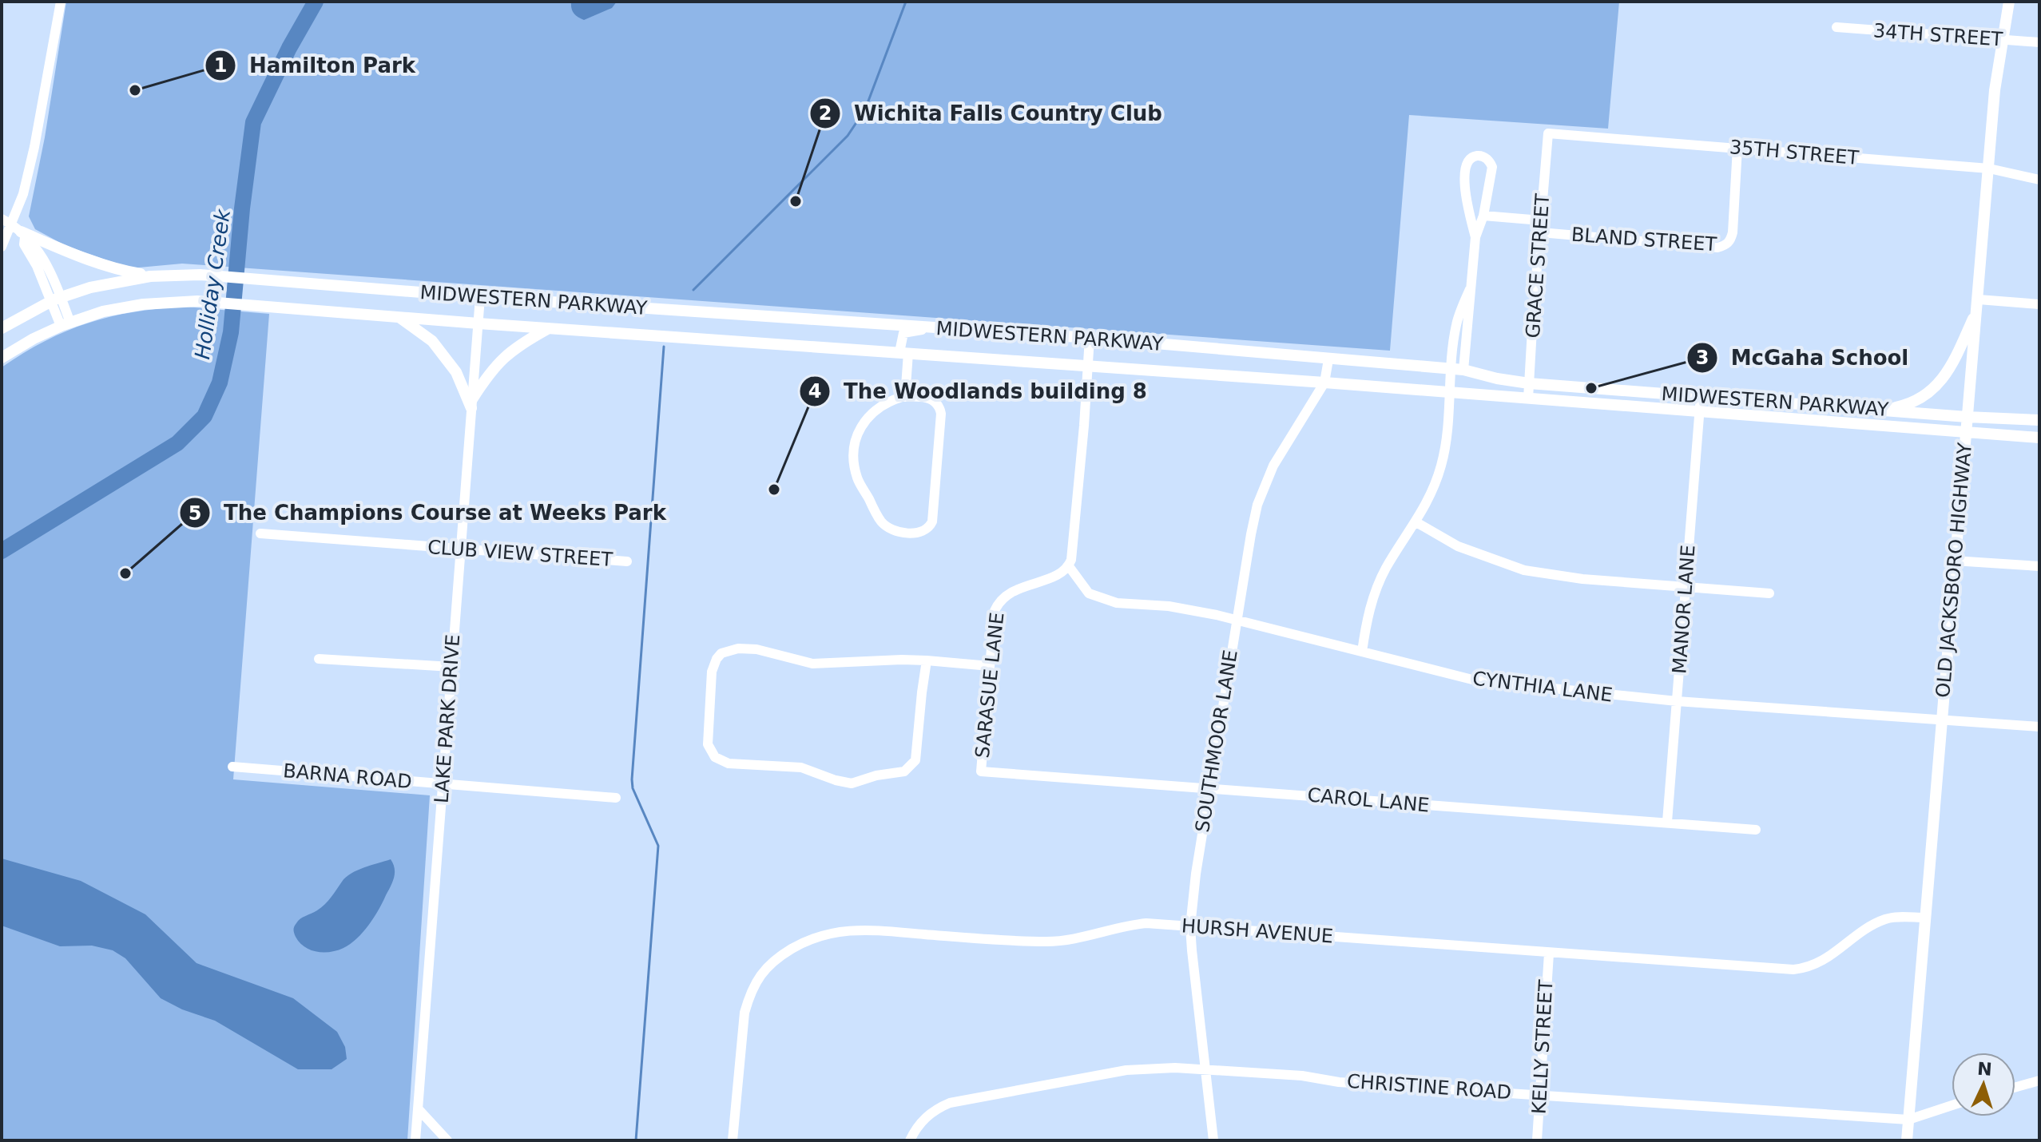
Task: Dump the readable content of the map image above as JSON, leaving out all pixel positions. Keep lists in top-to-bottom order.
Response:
{
  "streets": {
    "main road": ["MIDWESTERN PARKWAY", "OLD JACKSBORO HIGHWAY"],
    "street": [
      "34TH STREET",
      "35TH STREET",
      "BLAND STREET",
      "GRACE STREET",
      "CLUB VIEW STREET",
      "MANOR LANE",
      "SARASUE LANE",
      "CYNTHIA LANE",
      "LAKE PARK DRIVE",
      "SOUTHMOOR LANE",
      "BARNA ROAD",
      "CAROL LANE",
      "HURSH AVENUE",
      "KELLY STREET",
      "CHRISTINE ROAD"
    ]
  },
  "crossings": [
    ["34TH STREET", "OLD JACKSBORO HIGHWAY"],
    ["35TH STREET", "BLAND STREET"],
    ["35TH STREET", "GRACE STREET"],
    ["35TH STREET", "OLD JACKSBORO HIGHWAY"],
    ["BLAND STREET", "GRACE STREET"],
    ["GRACE STREET", "MIDWESTERN PARKWAY"],
    ["MIDWESTERN PARKWAY", "OLD JACKSBORO HIGHWAY"],
    ["MIDWESTERN PARKWAY", "MANOR LANE"],
    ["MIDWESTERN PARKWAY", "LAKE PARK DRIVE"],
    ["MIDWESTERN PARKWAY", "SOUTHMOOR LANE"],
    ["CLUB VIEW STREET", "LAKE PARK DRIVE"],
    ["OLD JACKSBORO HIGHWAY", "CYNTHIA LANE"],
    ["OLD JACKSBORO HIGHWAY", "HURSH AVENUE"],
    ["OLD JACKSBORO HIGHWAY", "CHRISTINE ROAD"],
    ["MANOR LANE", "CYNTHIA LANE"],
    ["MANOR LANE", "CAROL LANE"],
    ["SARASUE LANE", "CYNTHIA LANE"],
    ["SARASUE LANE", "CAROL LANE"],
    ["CYNTHIA LANE", "SOUTHMOOR LANE"],
    ["LAKE PARK DRIVE", "BARNA ROAD"],
    ["SOUTHMOOR LANE", "CAROL LANE"],
    ["SOUTHMOOR LANE", "HURSH AVENUE"],
    ["SOUTHMOOR LANE", "CHRISTINE ROAD"],
    ["HURSH AVENUE", "KELLY STREET"],
    ["KELLY STREET", "CHRISTINE ROAD"]
  ],
  "water": ["Holliday Creek"],
  "places": [
    "Hamilton Park",
    "Wichita Falls Country Club",
    "McGaha School",
    "The Woodlands building 8",
    "The Champions Course at Weeks Park"
  ],
  "north": "top"
}
